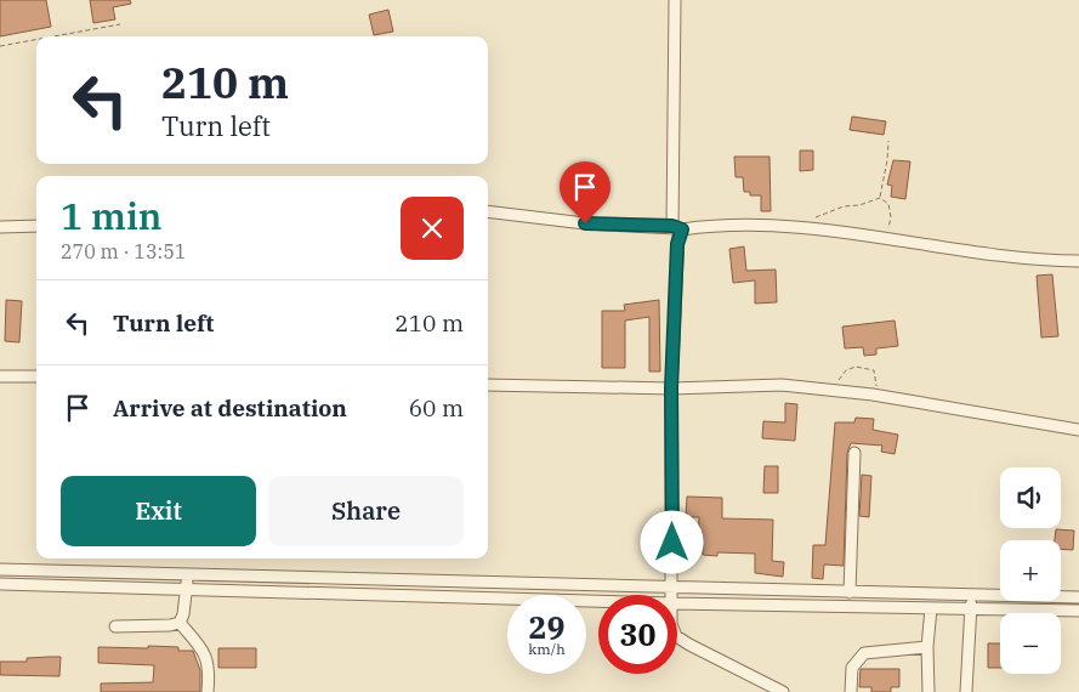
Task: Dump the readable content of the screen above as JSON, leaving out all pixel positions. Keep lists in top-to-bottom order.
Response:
{
  "page": {
    "turn": ["210 m", "Turn left"],
    "heading": ["1 min", "270 m · 13:51"],
    "list": [
      {
        "name": "Turn left",
        "value": "210 m"
      },
      {
        "name": "Arrive at destination",
        "value": "60 m"
      }
    ],
    "buttons": ["Exit", "Share"],
    "map_buttons": ["+", "−"],
    "speed": "29 km/h",
    "limit": "30"
  }
}
